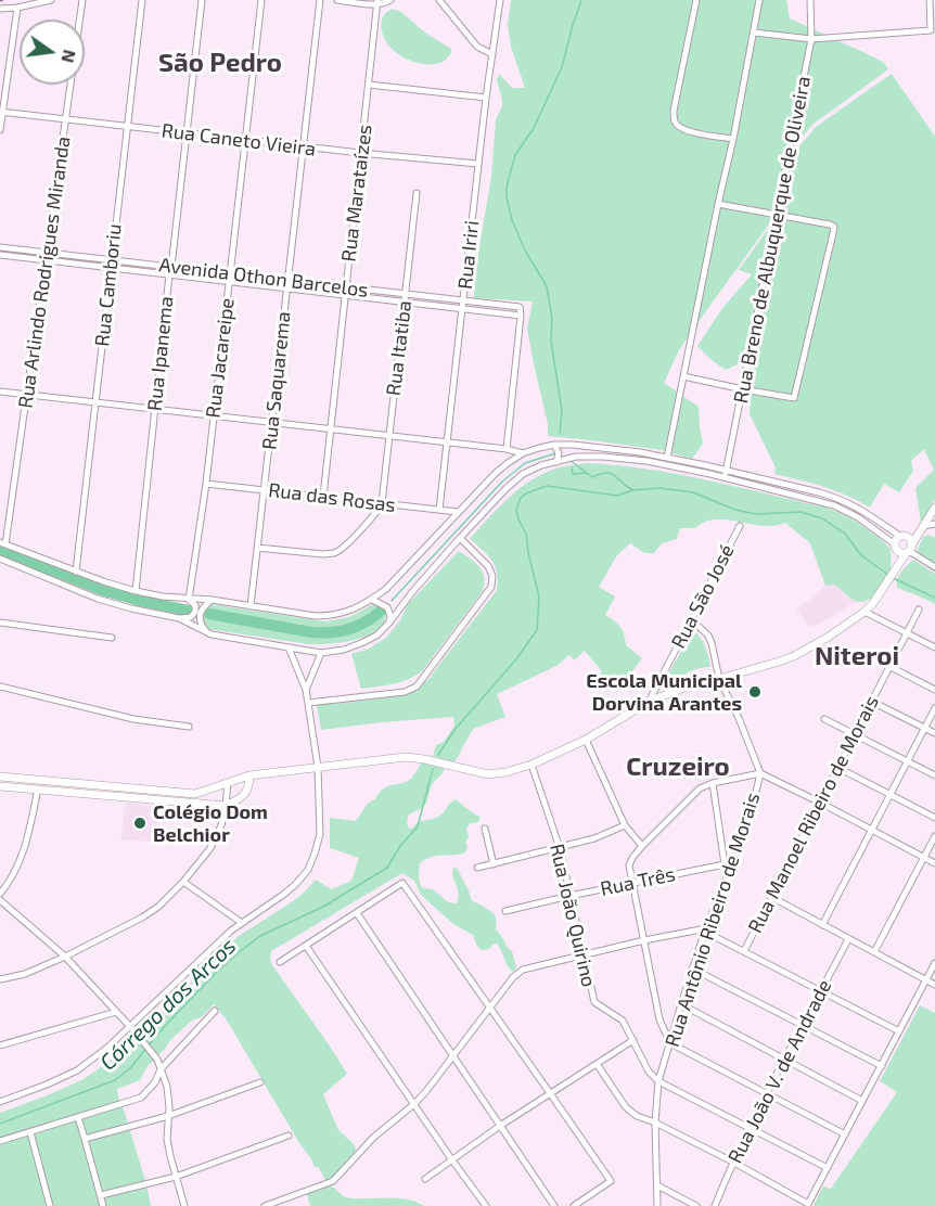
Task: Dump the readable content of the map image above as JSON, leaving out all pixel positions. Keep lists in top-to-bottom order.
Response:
{
  "streets": {
    "street": [
      "Rua Caneto Vieira",
      "Rua Marataízes",
      "Rua Breno de Albuquerque de Oliveira",
      "Rua Iriri",
      "Rua Arlindo Rodrigues Miranda",
      "Avenida Othon Barcelos",
      "Rua Camboriu",
      "Rua Itatiba",
      "Rua Ipanema",
      "Rua Jacareipe",
      "Rua Saquarema",
      "Rua das Rosas",
      "Rua São José",
      "Rua Manoel Ribeiro de Morais",
      "Rua Três",
      "Rua João Quirino",
      "Rua Antônio Ribeiro de Morais",
      "Rua João V. de Andrade"
    ]
  },
  "crossings": [
    ["Rua Caneto Vieira", "Rua Marataízes"],
    ["Rua Caneto Vieira", "Rua Iriri"],
    ["Rua Caneto Vieira", "Rua Arlindo Rodrigues Miranda"],
    ["Rua Caneto Vieira", "Rua Camboriu"],
    ["Rua Caneto Vieira", "Rua Ipanema"],
    ["Rua Caneto Vieira", "Rua Jacareipe"],
    ["Rua Caneto Vieira", "Rua Saquarema"],
    ["Rua Marataízes", "Avenida Othon Barcelos"],
    ["Rua Marataízes", "Rua das Rosas"],
    ["Rua Iriri", "Avenida Othon Barcelos"],
    ["Rua Iriri", "Rua das Rosas"],
    ["Rua Arlindo Rodrigues Miranda", "Avenida Othon Barcelos"],
    ["Avenida Othon Barcelos", "Rua Camboriu"],
    ["Avenida Othon Barcelos", "Rua Itatiba"],
    ["Avenida Othon Barcelos", "Rua Ipanema"],
    ["Avenida Othon Barcelos", "Rua Jacareipe"],
    ["Avenida Othon Barcelos", "Rua Saquarema"],
    ["Rua Itatiba", "Rua das Rosas"],
    ["Rua Jacareipe", "Rua das Rosas"],
    ["Rua Saquarema", "Rua das Rosas"],
    ["Rua São José", "Rua Antônio Ribeiro de Morais"],
    ["Rua Três", "Rua João Quirino"],
    ["Rua Três", "Rua Antônio Ribeiro de Morais"],
    ["Rua João Quirino", "Rua Antônio Ribeiro de Morais"]
  ],
  "districts": ["São Pedro", "Niteroi", "Cruzeiro"],
  "water": ["Córrego dos Arcos"],
  "places": ["Escola Municipal Dorvina Arantes", "Colégio Dom Belchior"],
  "north": "right"
}
